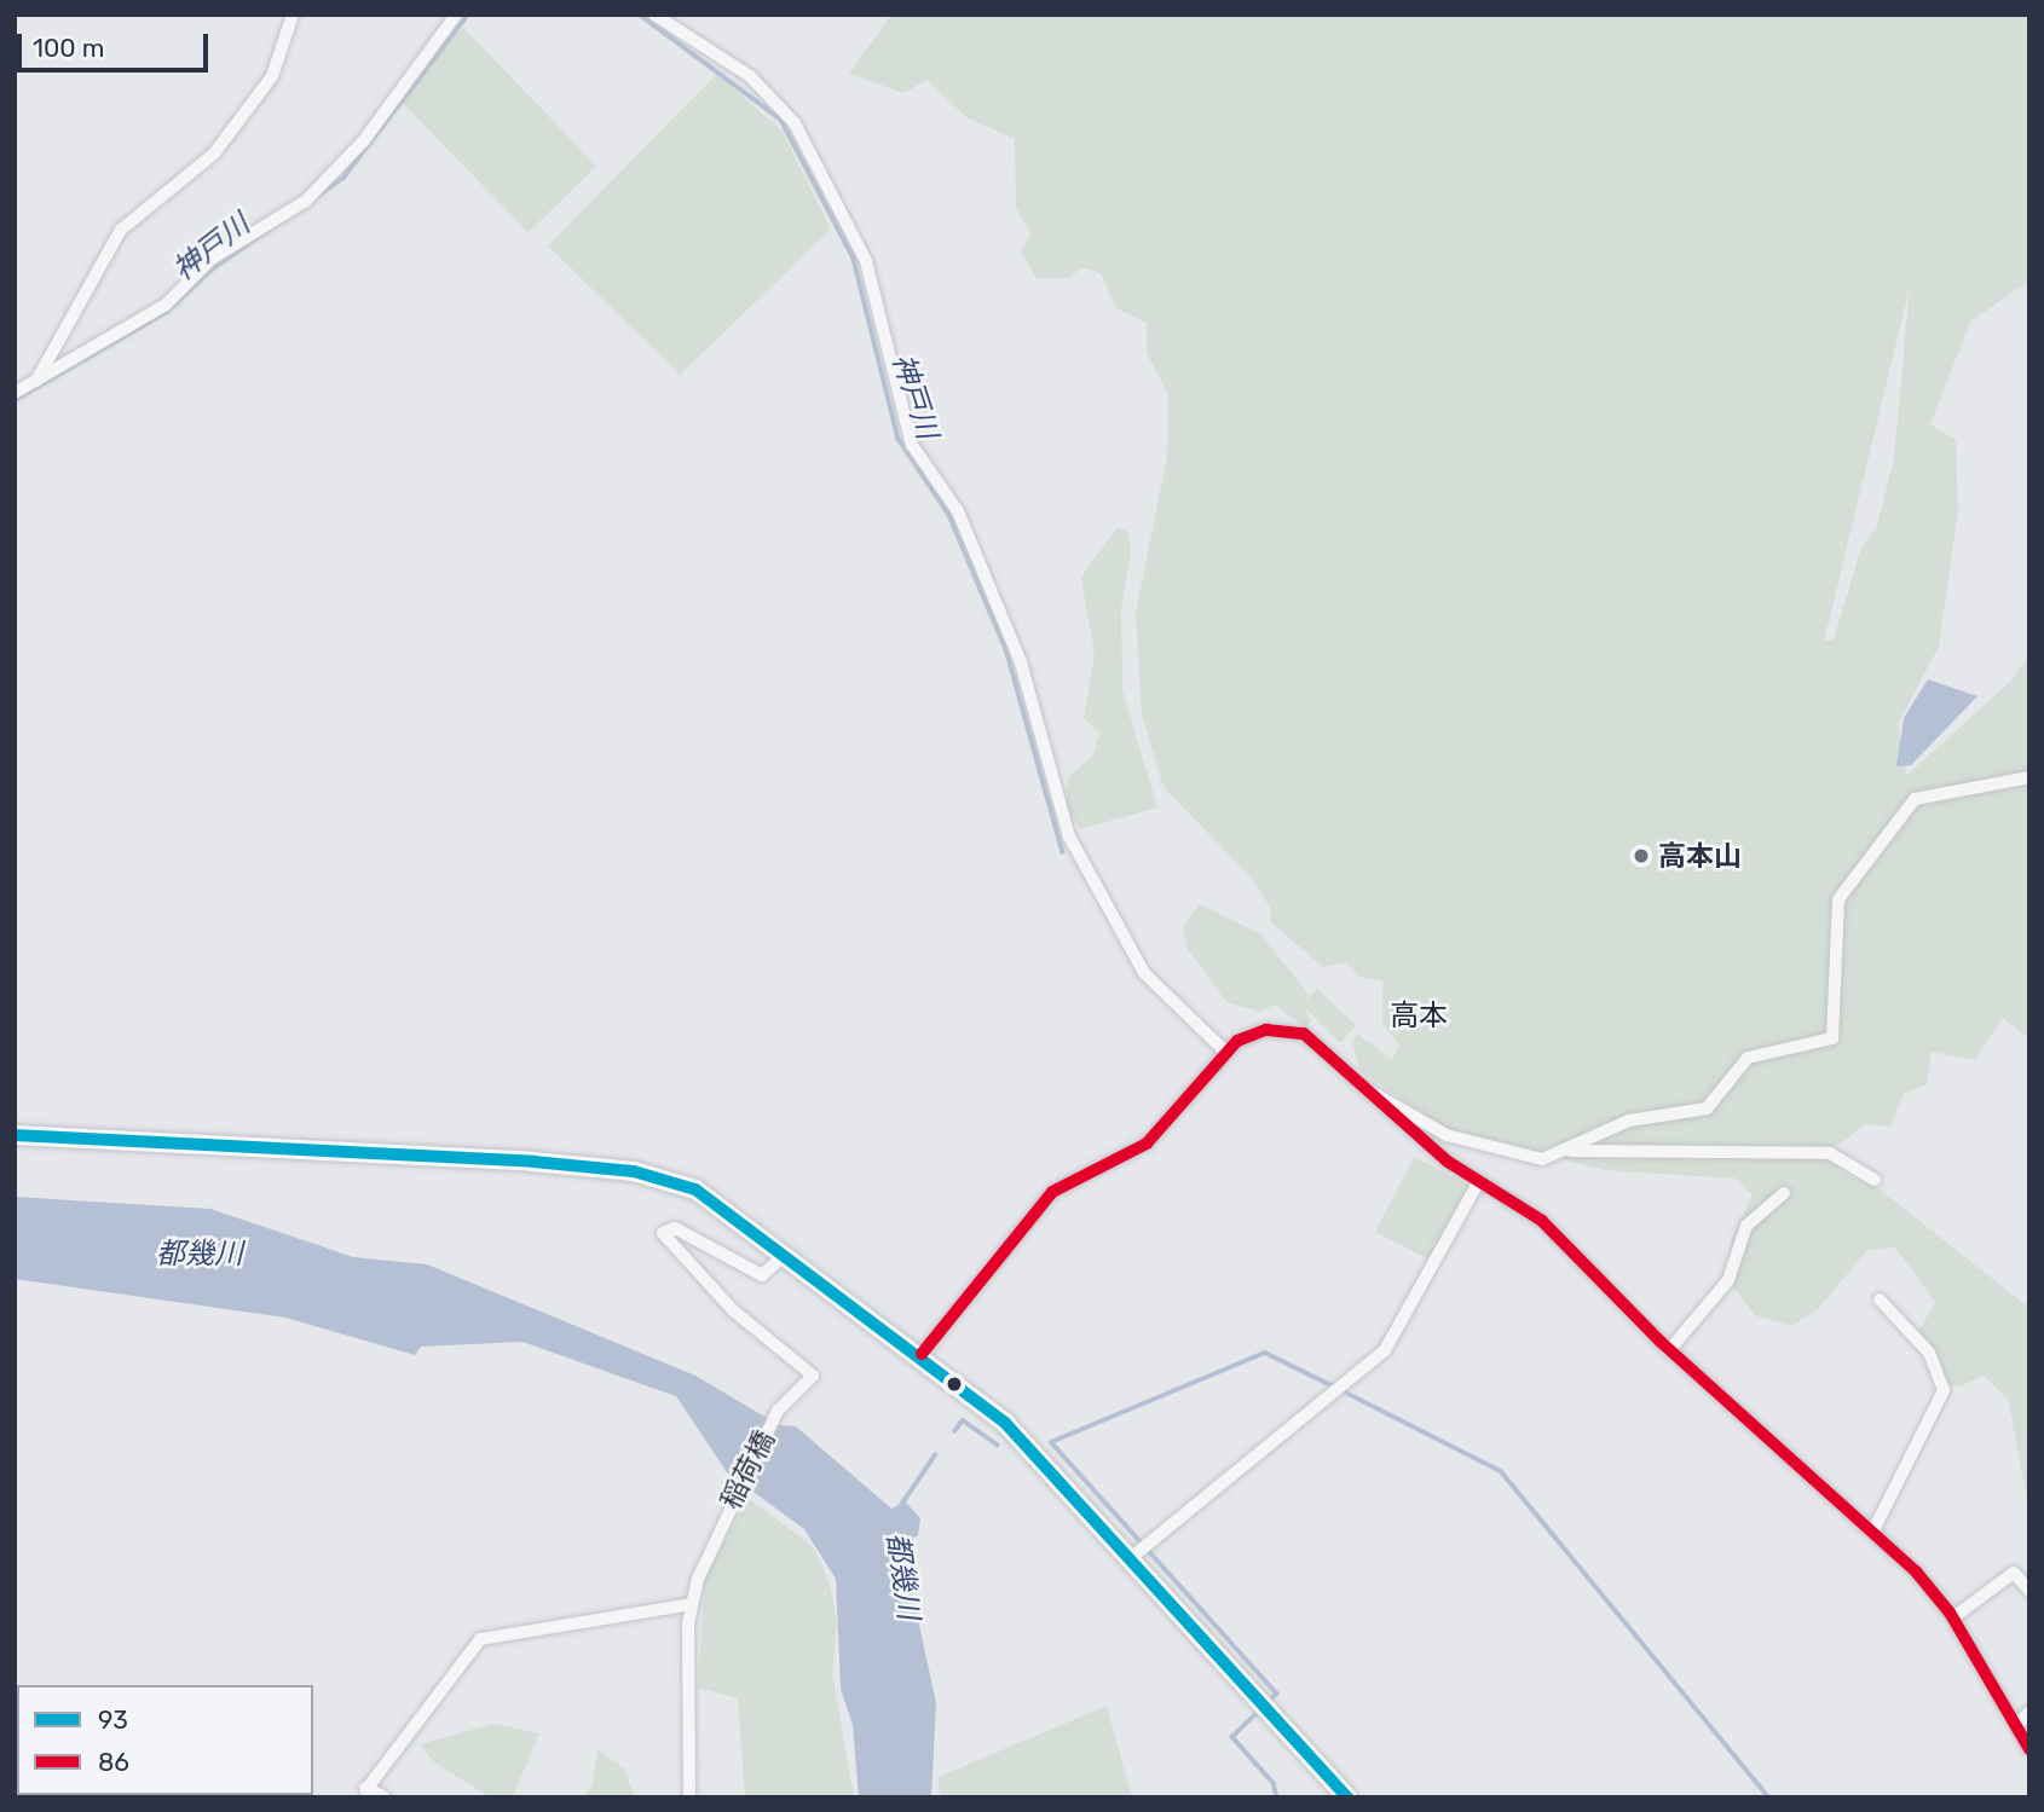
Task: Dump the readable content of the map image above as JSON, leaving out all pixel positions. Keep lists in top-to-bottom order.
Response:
{
  "streets": {
    "street": ["稲荷橋"]
  },
  "districts": ["高本"],
  "water": ["神戸川", "都幾川"],
  "places": ["高本山"],
  "lines": ["transit line 86", "transit line 93"],
  "legend": ["93", "86"],
  "scale_bar": "100 m"
}
